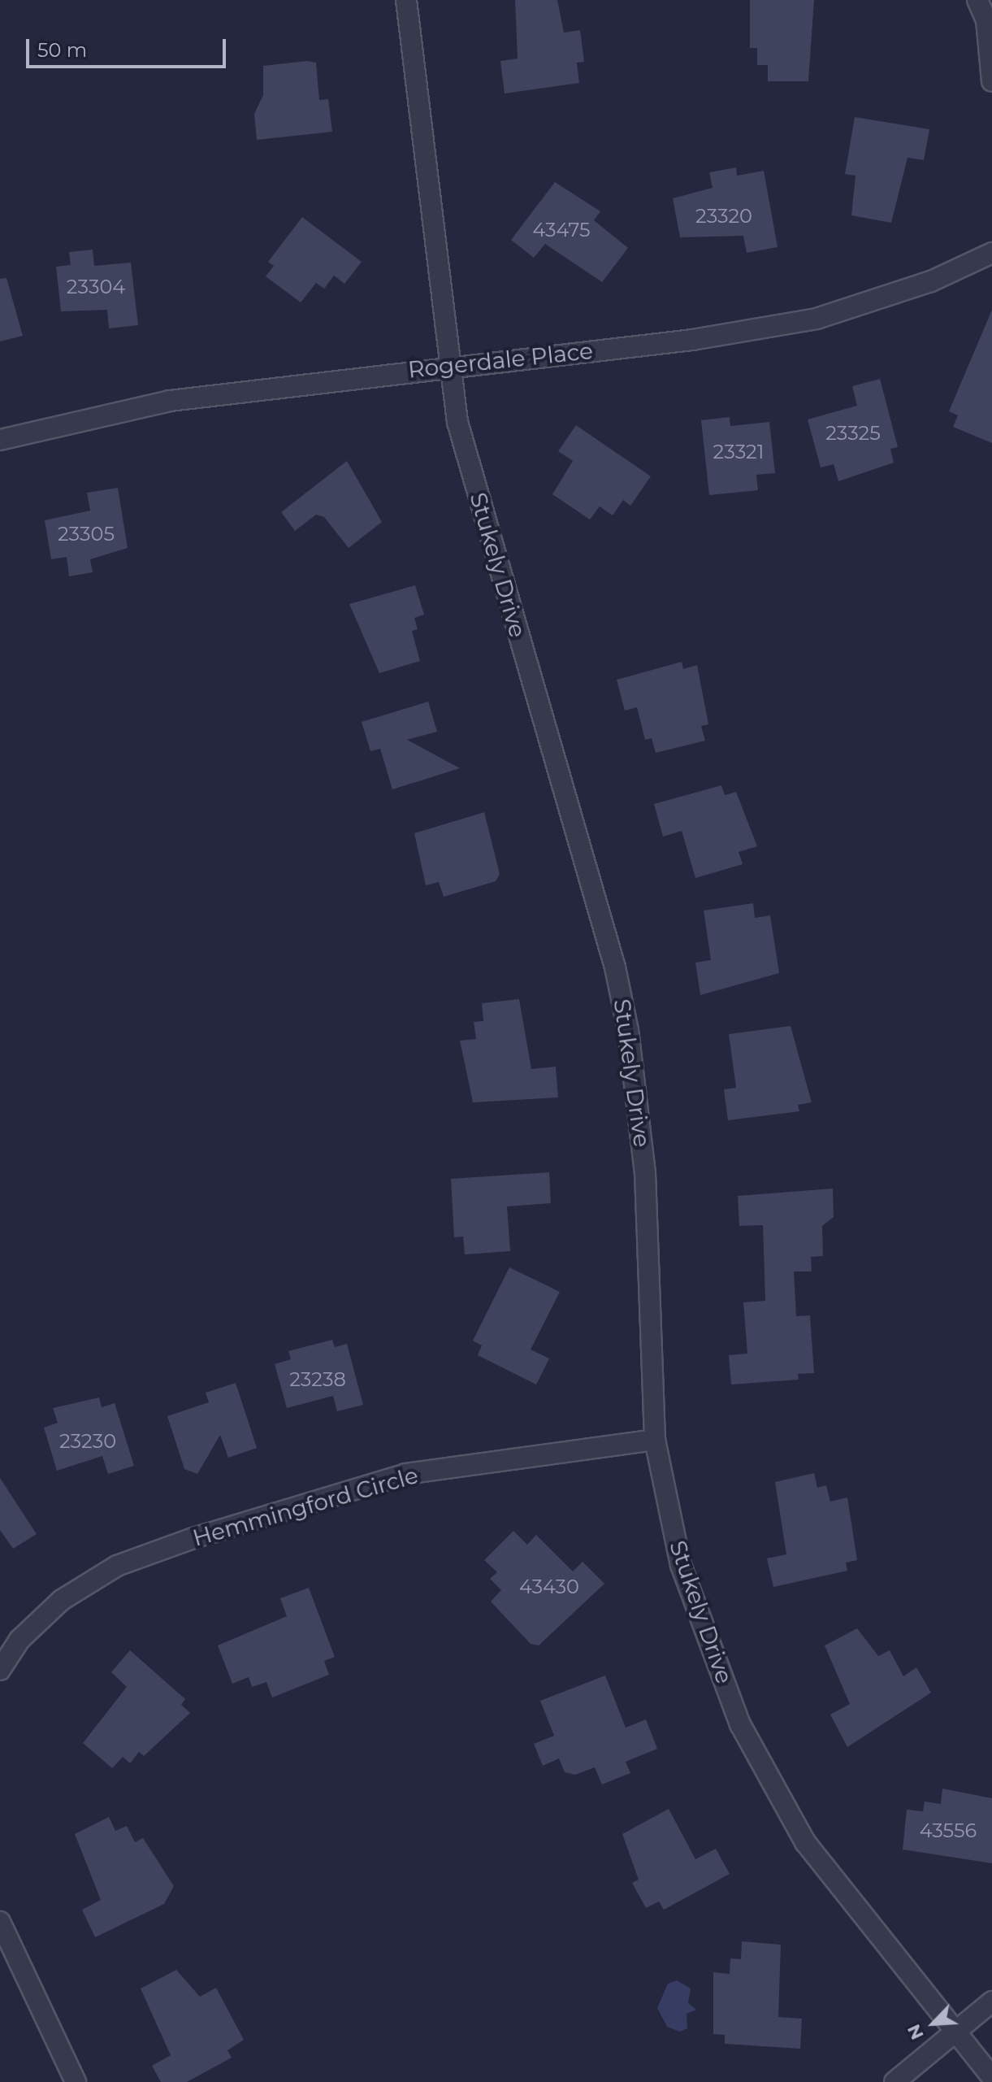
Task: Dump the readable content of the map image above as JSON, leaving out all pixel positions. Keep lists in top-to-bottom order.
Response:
{
  "streets": {
    "street": ["Rogerdale Place", "Stukely Drive", "Hemmingford Circle"]
  },
  "crossings": [
    ["Rogerdale Place", "Stukely Drive"],
    ["Stukely Drive", "Hemmingford Circle"]
  ],
  "house_numbers": [
    "23320",
    "43475",
    "23304",
    "23325",
    "23321",
    "23305",
    "23238",
    "23230",
    "43430",
    "43556"
  ],
  "scale_bar": "50 m",
  "north": "bottom left"
}
